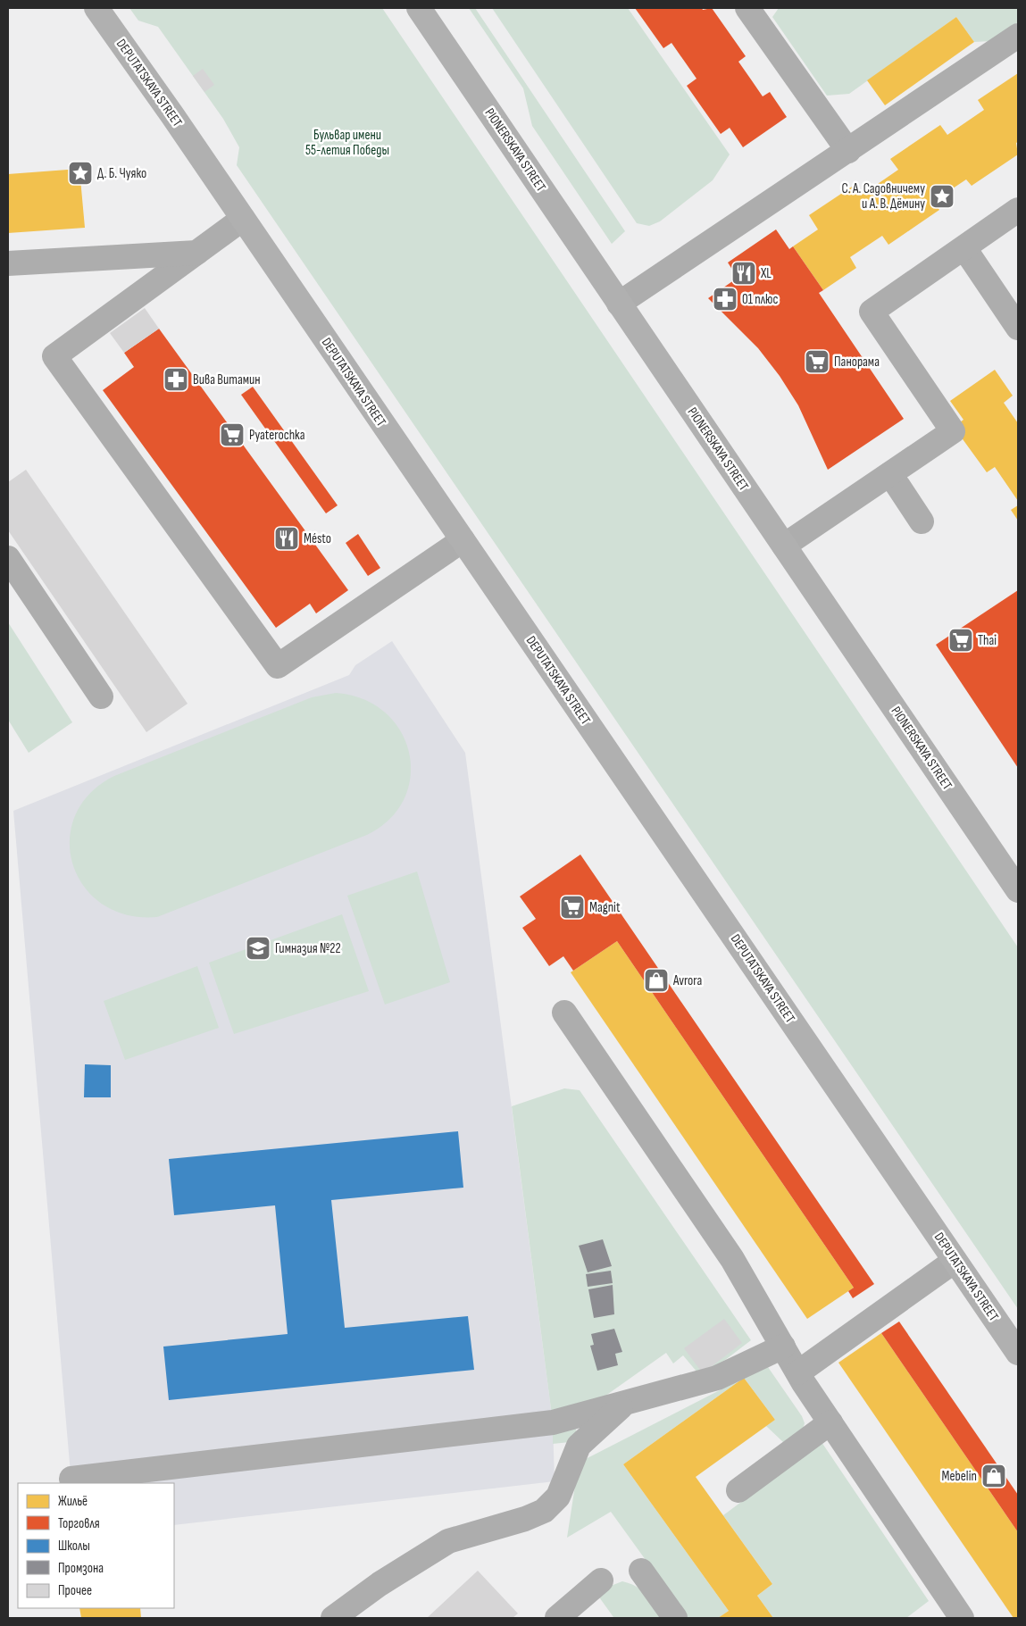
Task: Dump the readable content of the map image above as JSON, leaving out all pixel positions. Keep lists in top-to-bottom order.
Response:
{
  "streets": {
    "main road": ["DEPUTATSKAYA STREET", "PIONERSKAYA STREET"]
  },
  "parks": ["Бульвар имени 55-летия Победы"],
  "places": {
    "place": ["Д. Б. Чуяко", "С. А. Садовничему и А. В. Дёмину"],
    "restaurant": ["XL", "Mésto"],
    "pharmacy": ["01 плюс", "Вива Витамин"],
    "supermarket": [
      "Панорама",
      "Pyaterochka",
      "Thai",
      "Magnit"
    ],
    "school or university": ["Гимназия №22"],
    "shop": ["Avrora", "Mebelin"]
  },
  "legend": [
    "Жильё",
    "Торговля",
    "Школы",
    "Промзона",
    "Прочее"
  ]
}
